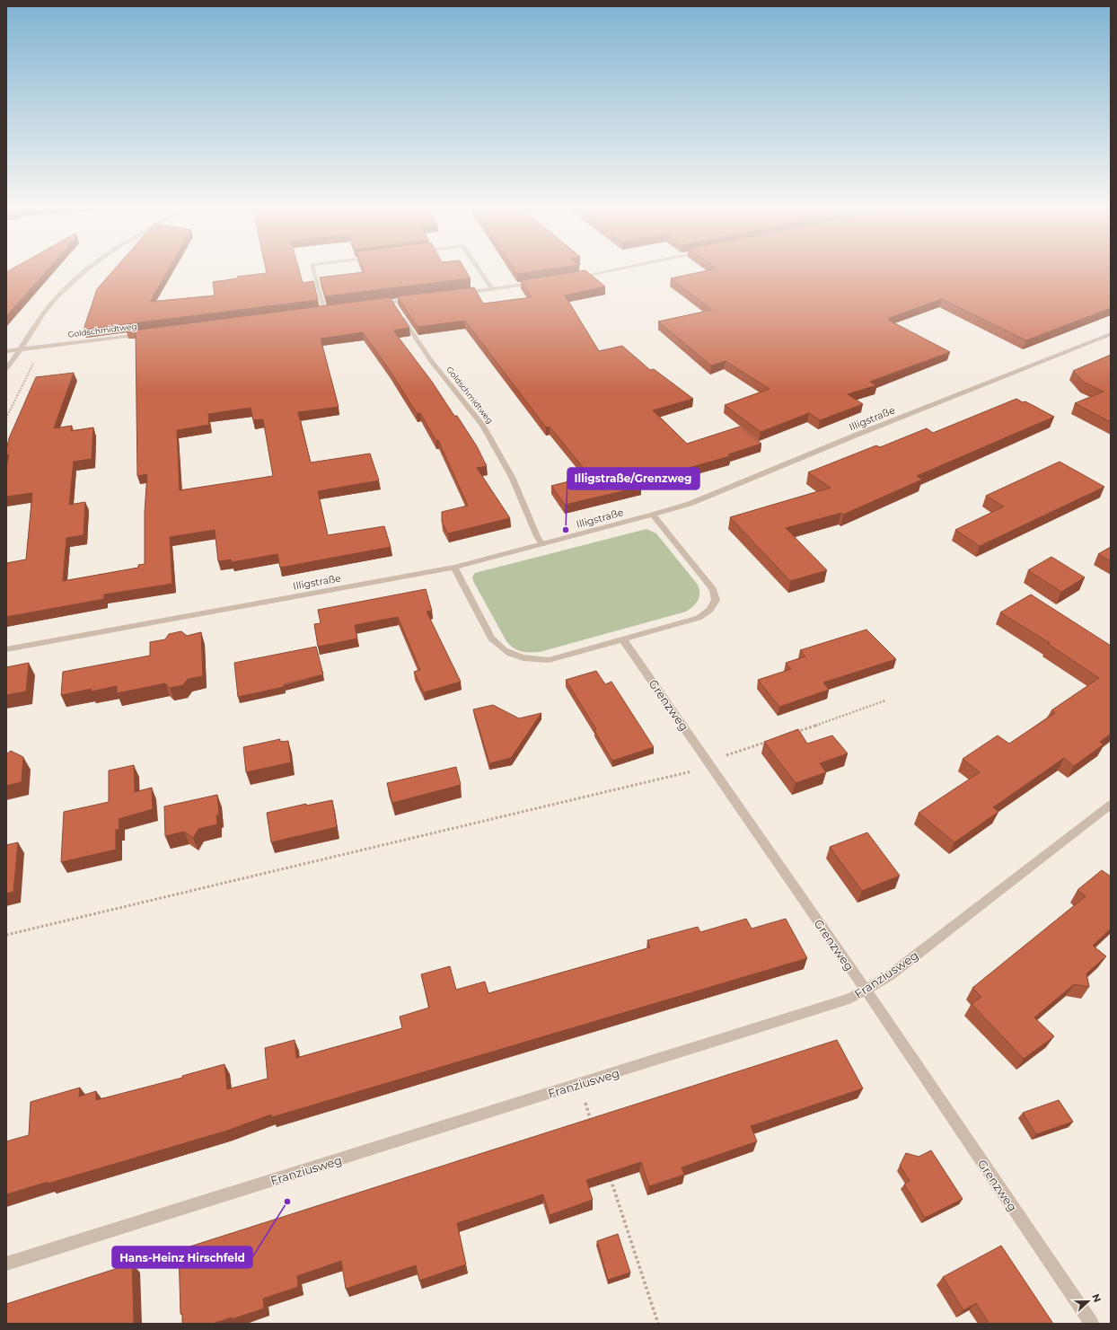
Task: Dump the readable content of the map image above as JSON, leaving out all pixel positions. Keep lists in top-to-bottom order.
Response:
{
  "streets": {
    "street": [
      "Goldschmidtweg",
      "Illigstraße",
      "Grenzweg",
      "Franziusweg"
    ]
  },
  "crossings": [
    ["Goldschmidtweg", "Illigstraße"],
    ["Grenzweg", "Franziusweg"]
  ],
  "places": ["Illigstraße/Grenzweg", "Hans-Heinz Hirschfeld"],
  "north": "right"
}
